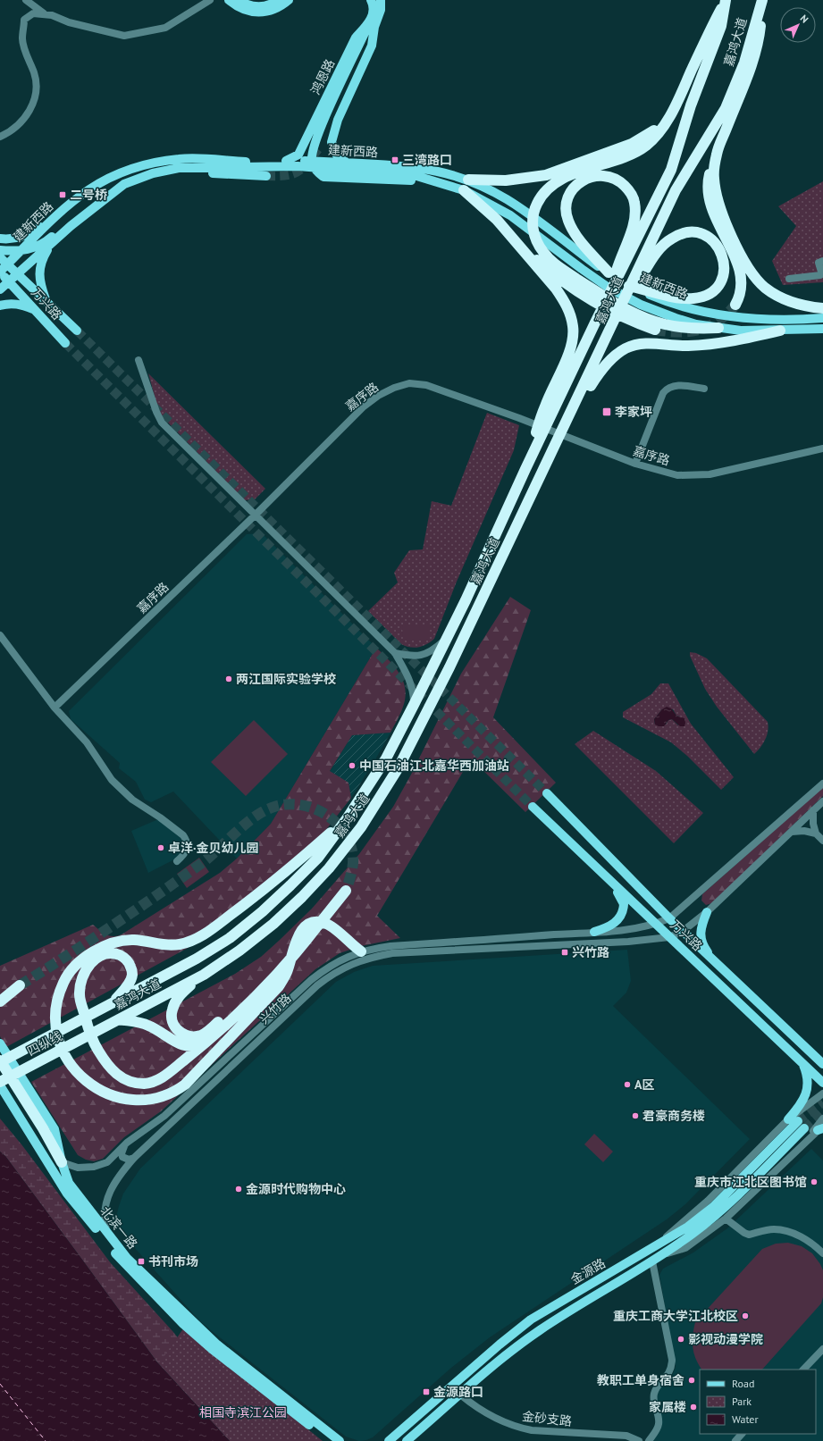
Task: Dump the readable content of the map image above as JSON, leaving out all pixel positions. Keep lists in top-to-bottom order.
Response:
{
  "streets": {
    "highway": ["嘉鸿大道", "四纵线"],
    "main road": [
      "鸿恩路",
      "建新西路",
      "万兴路",
      "北滨一路",
      "金源路"
    ],
    "street": ["嘉序路", "兴竹路", "金砂支路"]
  },
  "crossings": [
    ["嘉鸿大道", "四纵线"],
    ["鸿恩路", "建新西路"],
    ["建新西路", "万兴路"],
    ["万兴路", "兴竹路"],
    ["兴竹路", "北滨一路"],
    ["金源路", "金砂支路"]
  ],
  "parks": ["相国寺滨江公园"],
  "places": {
    "transit": [
      "三湾路口",
      "二号桥",
      "李家坪",
      "兴竹路",
      "书刊市场",
      "金源路口"
    ],
    "other": [
      "两江国际实验学校",
      "中国石油江北嘉华西加油站",
      "卓洋·金贝幼儿园",
      "A区",
      "君豪商务楼",
      "重庆市江北区图书馆",
      "金源时代购物中心",
      "重庆工商大学江北校区",
      "影视动漫学院",
      "教职工单身宿舍",
      "家属楼"
    ]
  },
  "legend": ["Road", "Park", "Water"],
  "north": "top right"
}
